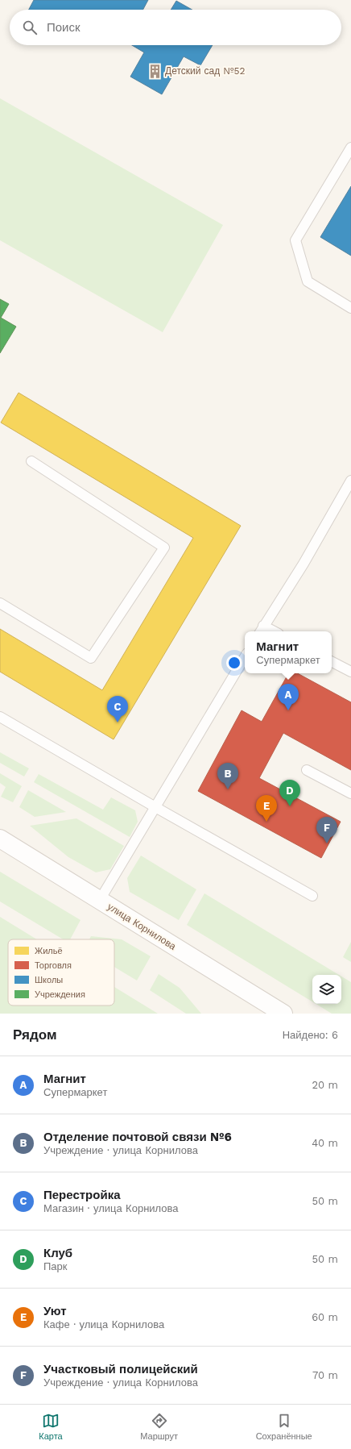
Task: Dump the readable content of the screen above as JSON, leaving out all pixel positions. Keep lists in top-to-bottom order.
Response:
{
  "streets": {
    "main road": ["улица Корнилова"]
  },
  "places": {
    "building": ["Детский сад №52"]
  },
  "legend": [
    "Жильё",
    "Торговля",
    "Школы",
    "Учреждения"
  ],
  "page": {
    "search": "Поиск",
    "popup": ["Магнит", "Супермаркет"],
    "pins": [
      "A",
      "C",
      "B",
      "D",
      "E",
      "F"
    ],
    "heading": ["Рядом", "Найдено: 6"],
    "list": [
      {
        "mark": "A",
        "name": "Магнит",
        "note": "Супермаркет",
        "value": "20 m"
      },
      {
        "mark": "B",
        "name": "Отделение почтовой связи №6",
        "note": "Учреждение · улица Корнилова",
        "value": "40 m"
      },
      {
        "mark": "C",
        "name": "Перестройка",
        "note": "Магазин · улица Корнилова",
        "value": "50 m"
      },
      {
        "mark": "D",
        "name": "Клуб",
        "note": "Парк",
        "value": "50 m"
      },
      {
        "mark": "E",
        "name": "Уют",
        "note": "Кафе · улица Корнилова",
        "value": "60 m"
      },
      {
        "mark": "F",
        "name": "Участковый полицейский",
        "note": "Учреждение · улица Корнилова",
        "value": "70 m"
      }
    ],
    "nav": ["Карта", "Маршрут", "Сохранённые"]
  }
}
